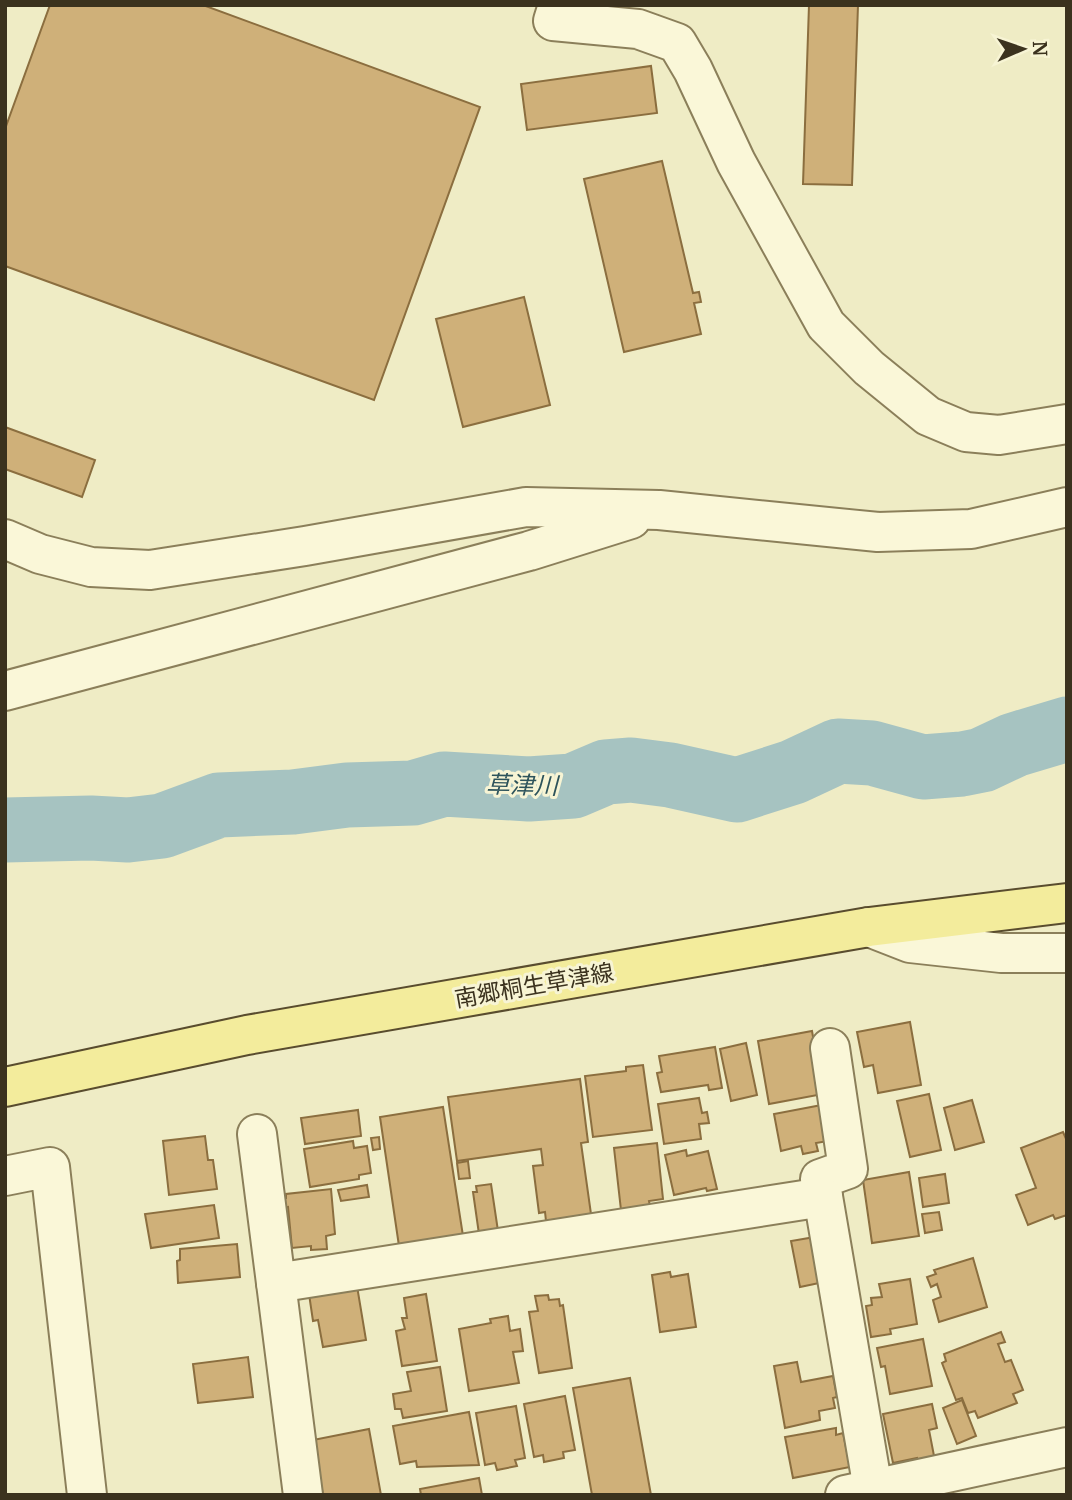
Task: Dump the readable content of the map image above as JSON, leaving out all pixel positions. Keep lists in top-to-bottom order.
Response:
{
  "streets": {
    "main road": ["南郷桐生草津線"]
  },
  "water": ["草津川"],
  "north": "right"
}
